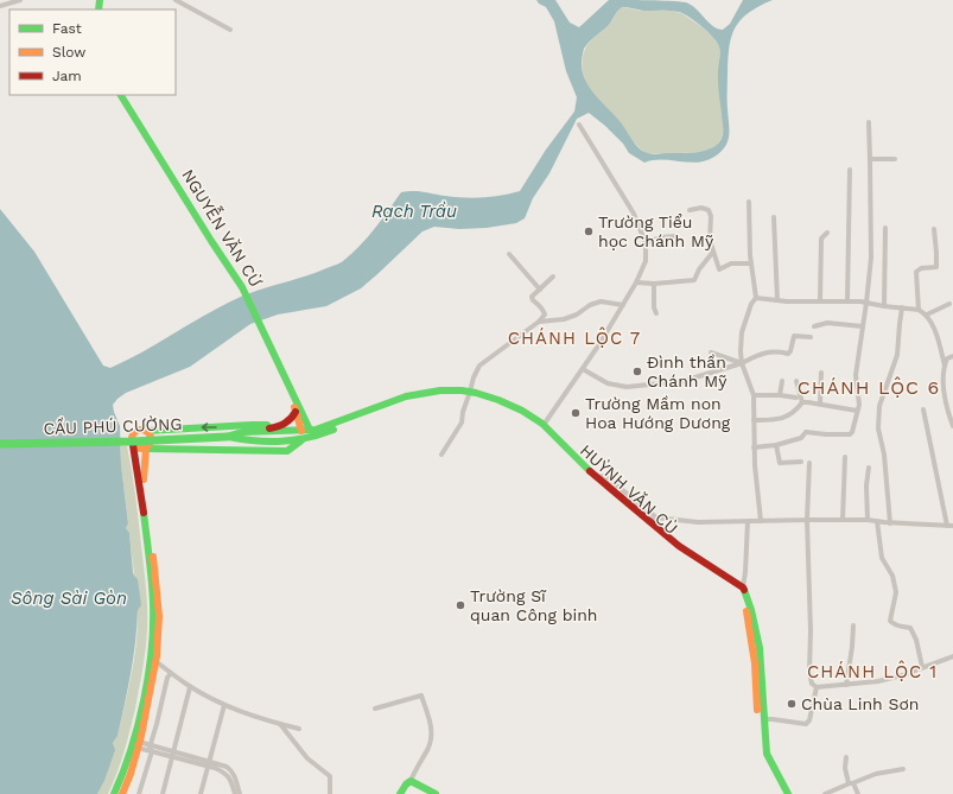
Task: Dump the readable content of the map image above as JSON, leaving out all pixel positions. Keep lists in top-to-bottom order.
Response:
{
  "streets": {
    "main road": ["NGUYỄN VĂN CỪ", "CẦU PHÚ CƯỜNG"]
  },
  "districts": ["CHÁNH LỘC 7", "CHÁNH LỘC 6", "CHÁNH LỘC 1"],
  "water": ["Rạch Trầu", "Sông Sài Gòn"],
  "places": [
    "Trường Tiểu học Chánh Mỹ",
    "Đình thần Chánh Mỹ",
    "Trường Mầm non Hoa Hướng Dương",
    "Trường Sĩ quan Công binh",
    "Chùa Linh Sơn"
  ],
  "legend": ["Fast", "Slow", "Jam"]
}
